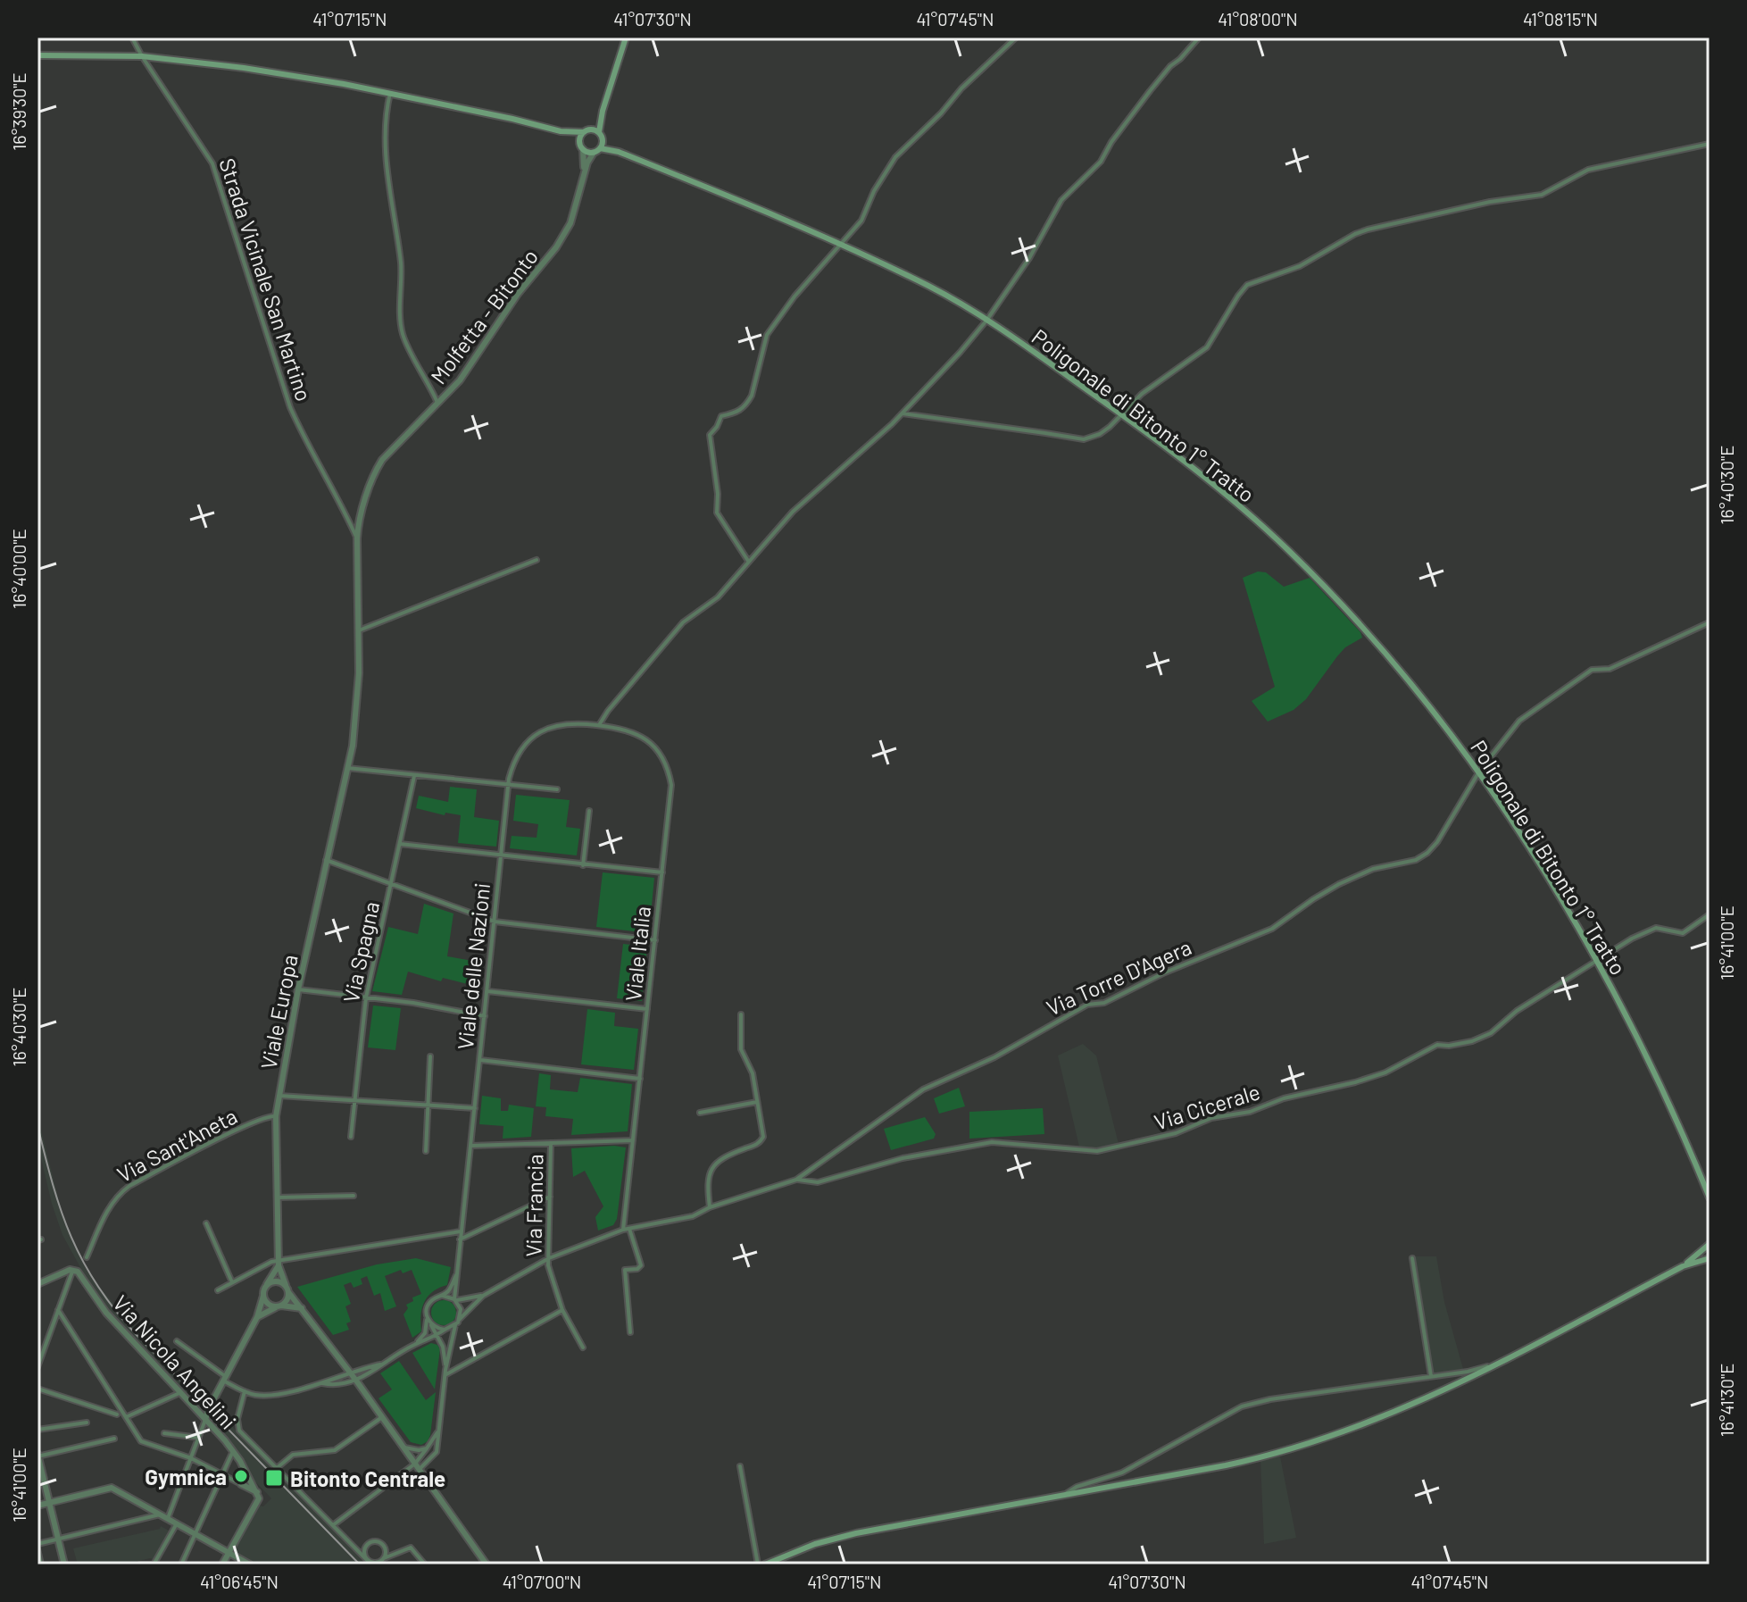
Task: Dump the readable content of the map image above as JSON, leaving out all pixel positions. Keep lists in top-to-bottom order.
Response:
{
  "streets": {
    "main road": ["Poligonale di Bitonto 1° Tratto"],
    "street": [
      "Strada Vicinale San Martino",
      "Molfetta - Bitonto",
      "Via Spagna",
      "Viale Italia",
      "Viale delle Nazioni",
      "Via Torre D'Agera",
      "Viale Europa",
      "Via Cicerale",
      "Via Sant'Aneta",
      "Via Francia",
      "Via Nicola Angelini"
    ]
  },
  "crossings": [
    ["Strada Vicinale San Martino", "Molfetta - Bitonto"],
    ["Molfetta - Bitonto", "Viale Europa"],
    ["Poligonale di Bitonto 1° Tratto", "Via Torre D'Agera"],
    ["Poligonale di Bitonto 1° Tratto", "Via Cicerale"],
    ["Viale Italia", "Viale delle Nazioni"],
    ["Viale Italia", "Via Torre D'Agera"],
    ["Via Torre D'Agera", "Via Cicerale"],
    ["Via Torre D'Agera", "Via Francia"],
    ["Viale Europa", "Via Sant'Aneta"]
  ],
  "places": {
    "other": ["Gymnica"],
    "transit": ["Bitonto Centrale"]
  },
  "coordinates": [
    "41°07'15\"N",
    "41°07'30\"N",
    "41°07'45\"N",
    "41°08'00\"N",
    "41°08'15\"N",
    "16°39'30\"E",
    "16°40'30\"E",
    "16°40'00\"E",
    "16°41'00\"E",
    "16°41'30\"E",
    "41°06'45\"N",
    "41°07'00\"N"
  ]
}
